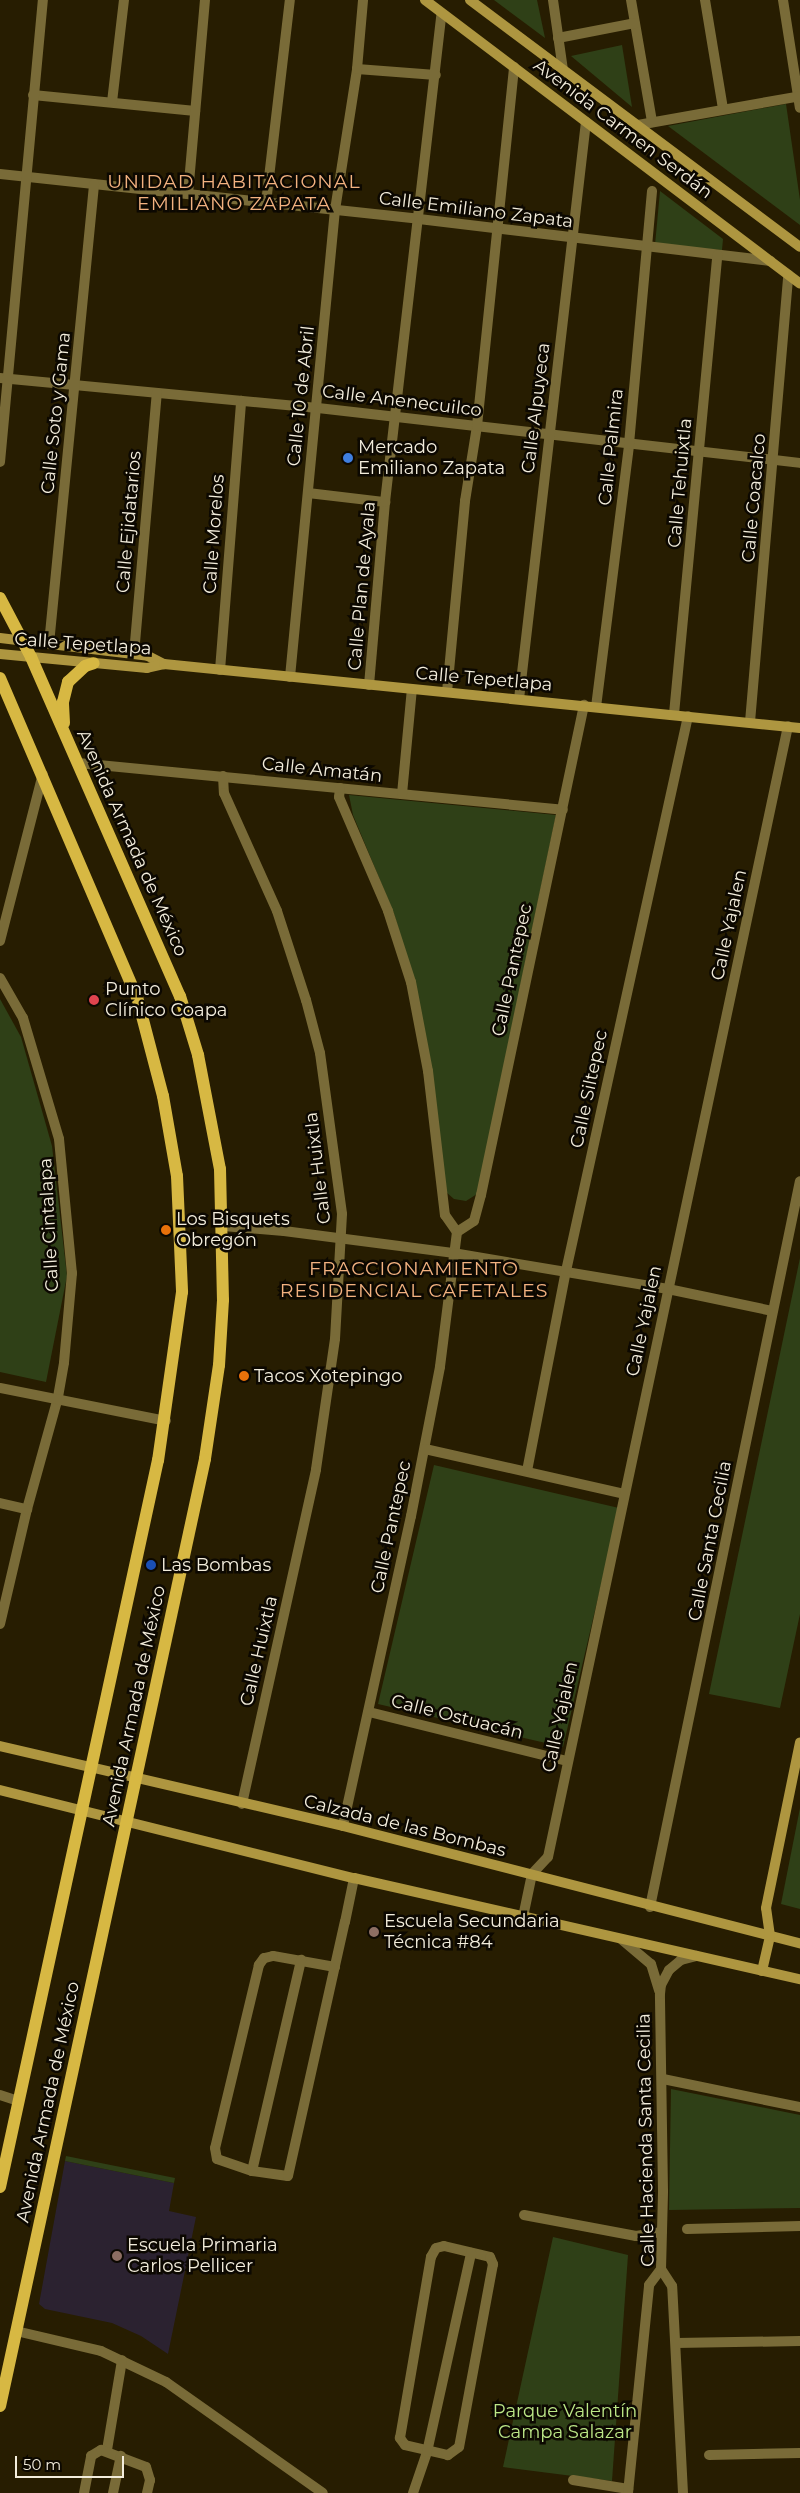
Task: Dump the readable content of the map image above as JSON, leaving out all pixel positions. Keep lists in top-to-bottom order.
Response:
{
  "streets": {
    "main road": ["Avenida Armada de México"],
    "street": [
      "Avenida Carmen Serdán",
      "Calle Emiliano Zapata",
      "Calle 10 de Abril",
      "Calle Anenecuilco",
      "Calle Alpuyeca",
      "Calle Soto y Gama",
      "Calle Palmira",
      "Calle Tehuixtla",
      "Calle Coacalco",
      "Calle Ejidatarios",
      "Calle Morelos",
      "Calle Plan de Ayala",
      "Calle Tepetlapa",
      "Calle Amatán",
      "Calle Yajalen",
      "Calle Pantepec",
      "Calle Siltepec",
      "Calle Huixtla",
      "Calle Cintalapa",
      "Calle Santa Cecilia",
      "Calle Ostuacán",
      "Calzada de las Bombas",
      "Calle Hacienda Santa Cecilia"
    ]
  },
  "crossings": [
    ["Avenida Carmen Serdán", "Calle Emiliano Zapata"],
    ["Avenida Carmen Serdán", "Calle Alpuyeca"],
    ["Avenida Carmen Serdán", "Calle Coacalco"],
    ["Avenida Carmen Serdán", "Calle Plan de Ayala"],
    ["Calle Emiliano Zapata", "Calle 10 de Abril"],
    ["Calle Emiliano Zapata", "Calle Alpuyeca"],
    ["Calle Emiliano Zapata", "Calle Soto y Gama"],
    ["Calle Emiliano Zapata", "Calle Palmira"],
    ["Calle Emiliano Zapata", "Calle Tehuixtla"],
    ["Calle Emiliano Zapata", "Calle Plan de Ayala"],
    ["Calle 10 de Abril", "Calle Anenecuilco"],
    ["Calle 10 de Abril", "Calle Tepetlapa"],
    ["Calle Anenecuilco", "Calle Alpuyeca"],
    ["Calle Anenecuilco", "Calle Soto y Gama"],
    ["Calle Anenecuilco", "Calle Palmira"],
    ["Calle Anenecuilco", "Calle Tehuixtla"],
    ["Calle Anenecuilco", "Calle Coacalco"],
    ["Calle Anenecuilco", "Calle Ejidatarios"],
    ["Calle Anenecuilco", "Calle Morelos"],
    ["Calle Anenecuilco", "Calle Plan de Ayala"],
    ["Calle Alpuyeca", "Calle Tepetlapa"],
    ["Calle Soto y Gama", "Calle Tepetlapa"],
    ["Calle Palmira", "Calle Tepetlapa"],
    ["Calle Tehuixtla", "Calle Tepetlapa"],
    ["Calle Coacalco", "Calle Tepetlapa"],
    ["Calle Ejidatarios", "Calle Tepetlapa"],
    ["Calle Morelos", "Calle Tepetlapa"],
    ["Calle Plan de Ayala", "Calle Tepetlapa"],
    ["Calle Tepetlapa", "Avenida Armada de México"],
    ["Calle Tepetlapa", "Calle Yajalen"],
    ["Calle Tepetlapa", "Calle Pantepec"],
    ["Calle Tepetlapa", "Calle Siltepec"],
    ["Calle Amatán", "Avenida Armada de México"],
    ["Calle Amatán", "Calle Pantepec"],
    ["Calle Amatán", "Calle Huixtla"],
    ["Avenida Armada de México", "Calzada de las Bombas"],
    ["Calle Yajalen", "Calle Ostuacán"],
    ["Calle Yajalen", "Calzada de las Bombas"],
    ["Calle Pantepec", "Calle Ostuacán"],
    ["Calle Pantepec", "Calzada de las Bombas"],
    ["Calle Huixtla", "Calzada de las Bombas"],
    ["Calle Santa Cecilia", "Calzada de las Bombas"]
  ],
  "districts": ["UNIDAD HABITACIONAL EMILIANO ZAPATA", "FRACCIONAMIENTO RESIDENCIAL CAFETALES"],
  "parks": ["Parque Valentín Campa Salazar"],
  "places": [
    "Mercado Emiliano Zapata",
    "Punto Clínico Coapa",
    "Los Bisquets Obregón",
    "Tacos Xotepingo",
    "Las Bombas",
    "Escuela Secundaria Técnica #84",
    "Escuela Primaria Carlos Pellicer"
  ],
  "scale_bar": "50 m"
}
